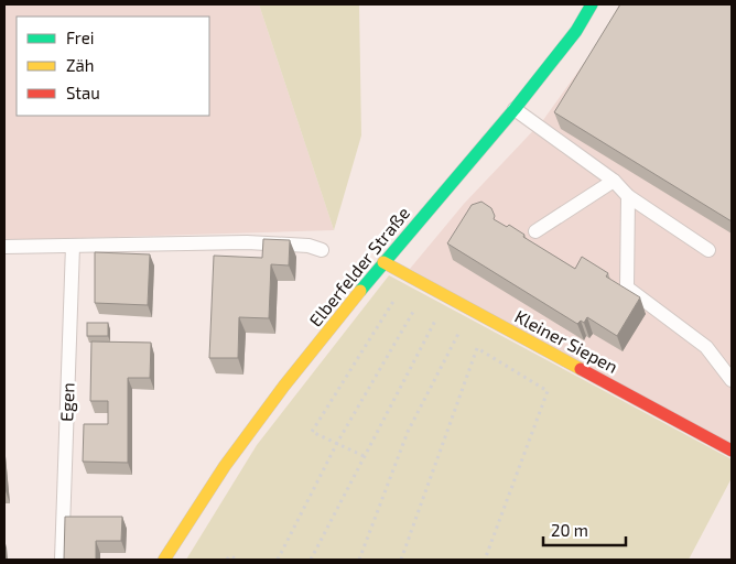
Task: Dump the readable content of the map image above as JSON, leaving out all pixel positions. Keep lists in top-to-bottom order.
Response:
{
  "streets": {
    "main road": ["Elberfelder Straße", "Kleiner Siepen"],
    "lane": ["Egen"]
  },
  "crossings": [
    ["Elberfelder Straße", "Kleiner Siepen"]
  ],
  "legend": ["Frei", "Zäh", "Stau"],
  "scale_bar": "20 m"
}
